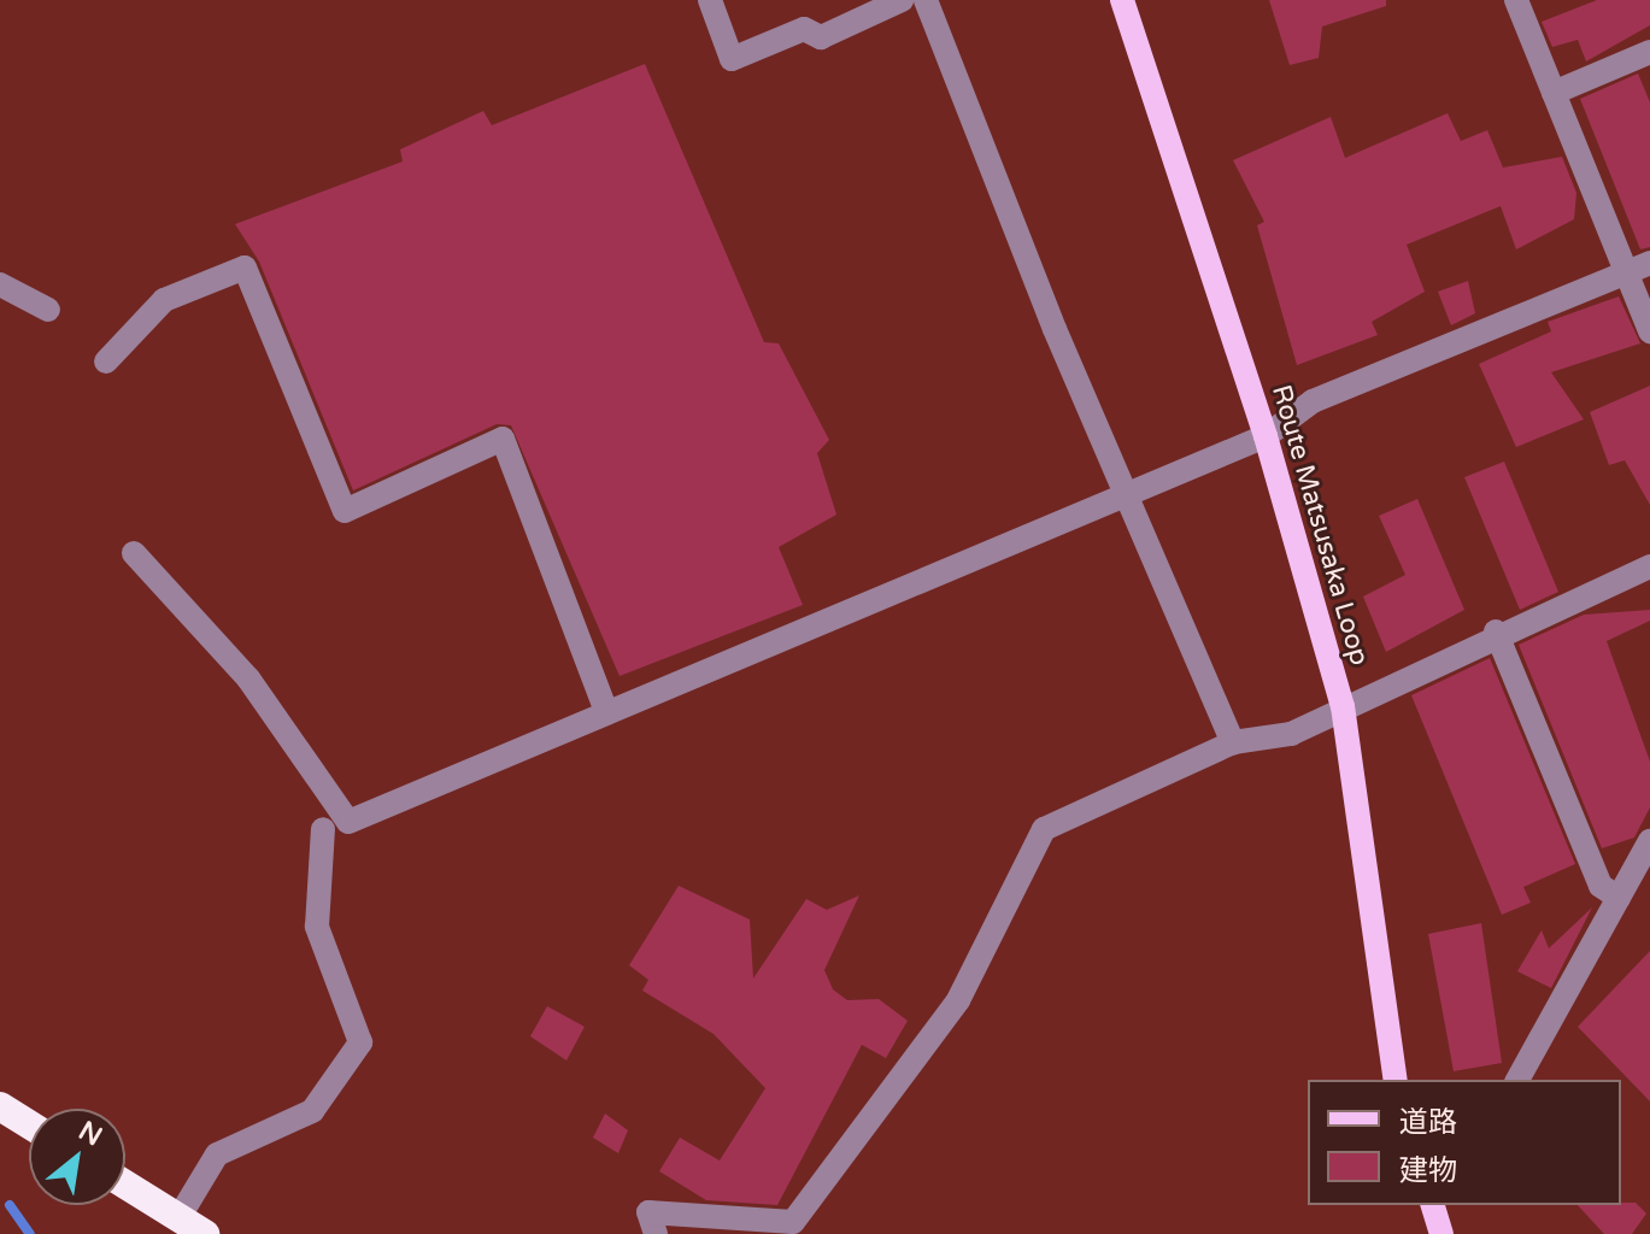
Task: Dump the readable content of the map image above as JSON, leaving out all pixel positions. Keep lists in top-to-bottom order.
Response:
{
  "streets": {
    "main road": ["Route Matsusaka Loop"]
  },
  "legend": ["道路", "建物"],
  "north": "top right"
}
